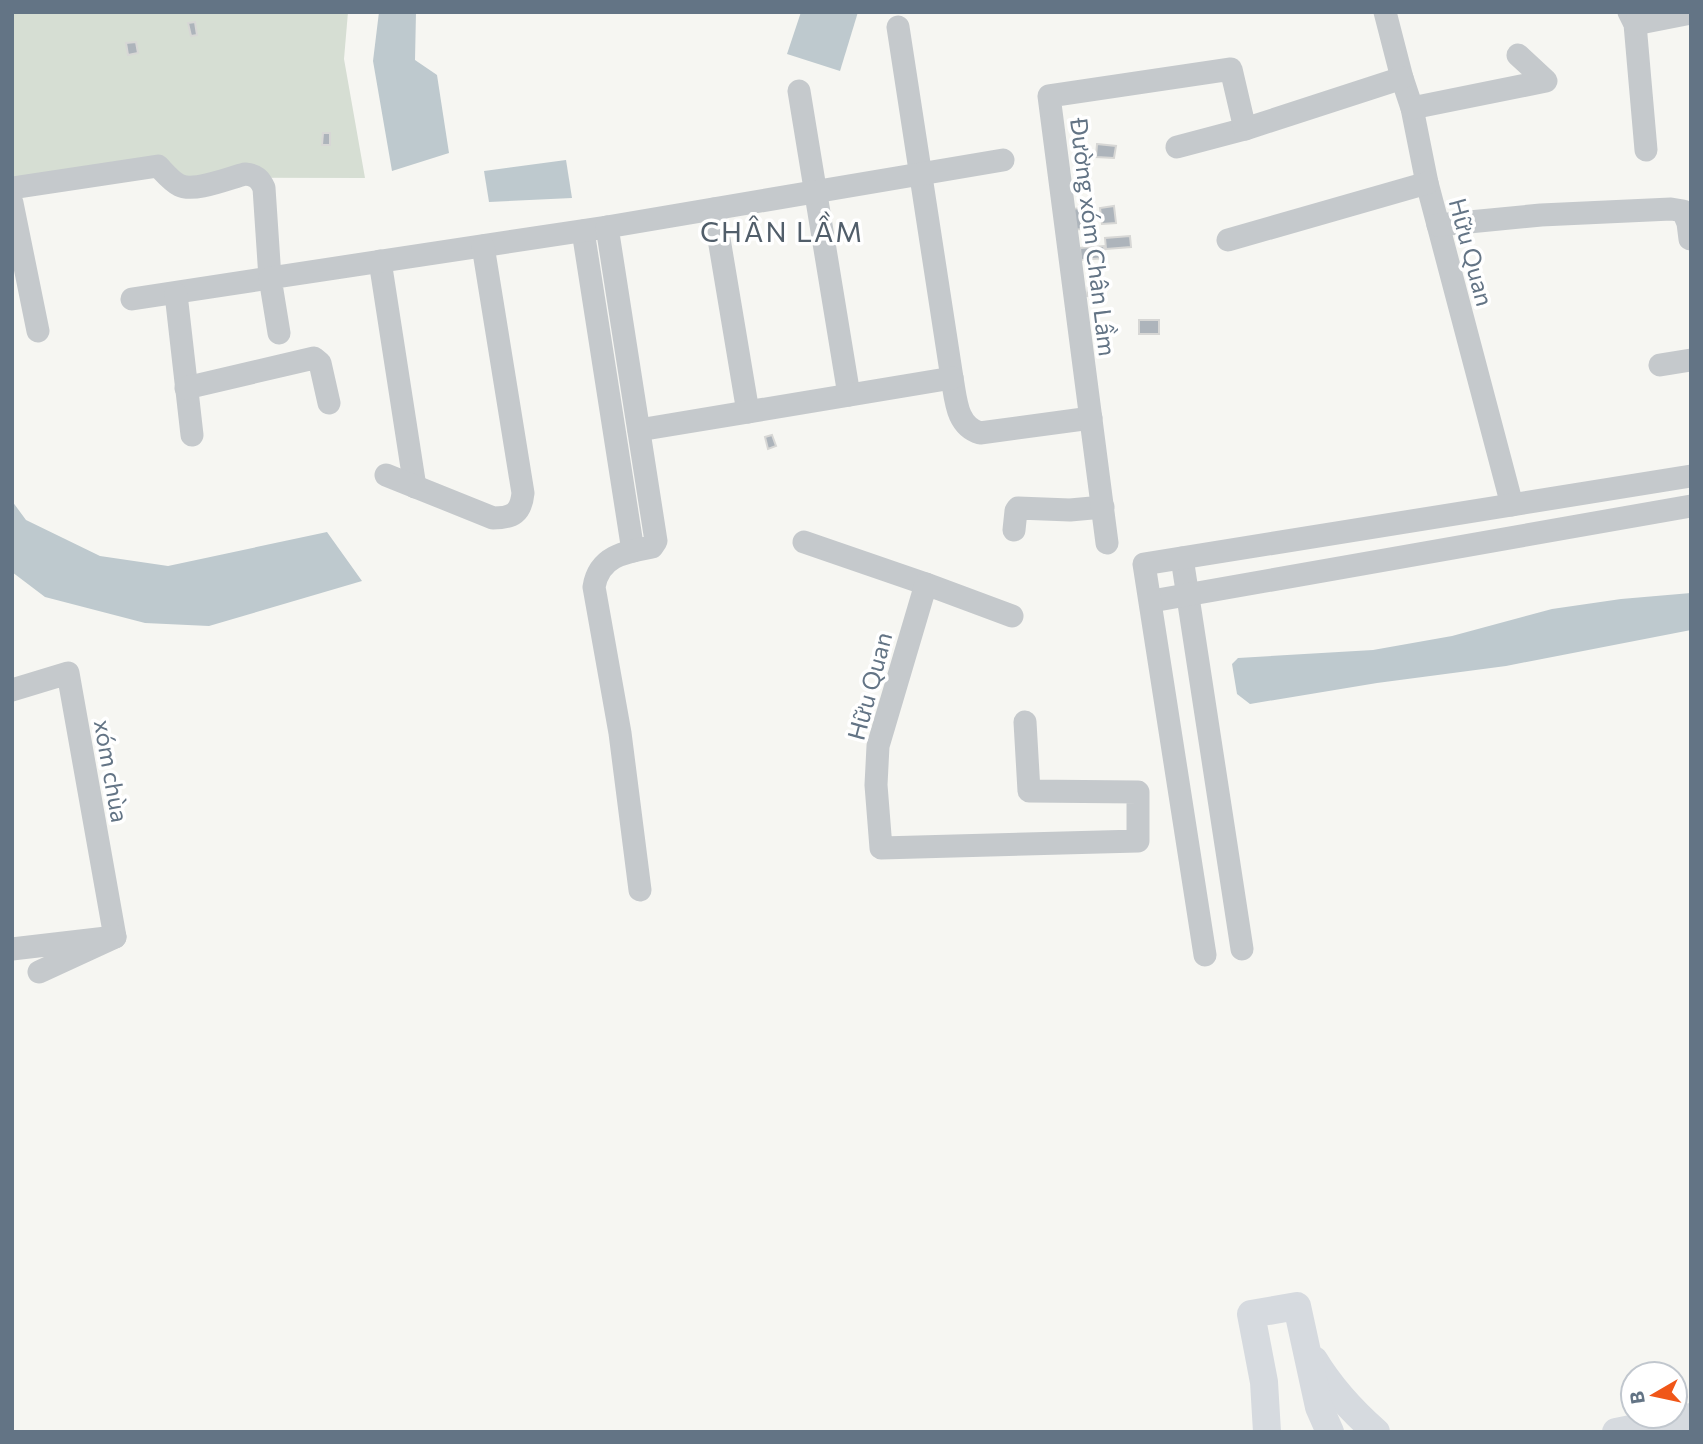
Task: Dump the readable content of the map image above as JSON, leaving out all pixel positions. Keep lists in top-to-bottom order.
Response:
{
  "streets": {
    "street": ["Đường xóm Chân Lầm", "Hữu Quan", "xóm chùa"]
  },
  "districts": ["CHÂN LẦM"],
  "north": "left"
}
